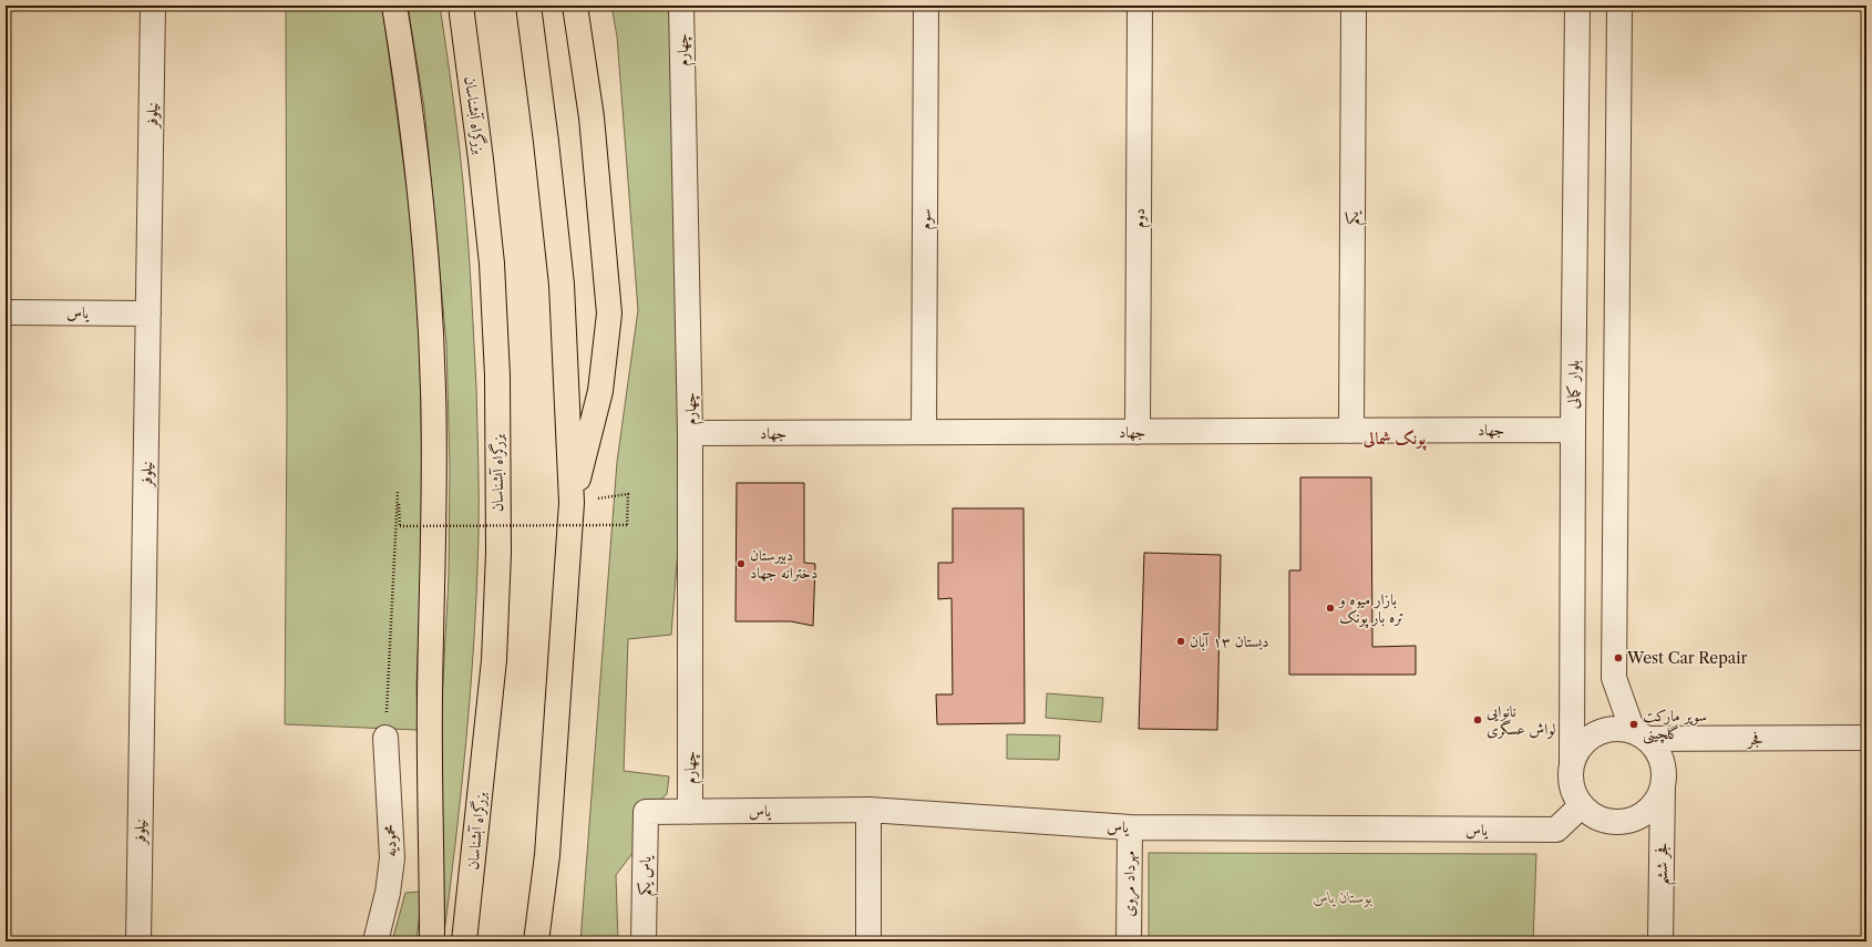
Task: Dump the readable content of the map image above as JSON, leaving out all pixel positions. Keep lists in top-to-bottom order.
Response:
{
  "streets": {
    "highway": ["بزرگراه آبشناسان"],
    "street": [
      "چهارم",
      "نیلوفر",
      "دوم",
      "یکم",
      "سوم",
      "یاس",
      "بلوار کمالی",
      "جهاد",
      "فجر",
      "محمودیه",
      "فجر ششم",
      "یاس یکم",
      "مهرداد مروی"
    ]
  },
  "crossings": [
    ["چهارم", "یاس"],
    ["چهارم", "جهاد"],
    ["نیلوفر", "یاس"],
    ["دوم", "جهاد"],
    ["یکم", "جهاد"],
    ["سوم", "جهاد"],
    ["یاس", "بلوار کمالی"],
    ["یاس", "فجر"],
    ["یاس", "فجر ششم"],
    ["یاس", "یاس یکم"],
    ["یاس", "مهرداد مروی"],
    ["بلوار کمالی", "جهاد"],
    ["بلوار کمالی", "فجر"],
    ["بلوار کمالی", "فجر ششم"],
    ["فجر", "فجر ششم"]
  ],
  "districts": ["پونک شمالی"],
  "parks": ["بوستان یاس"],
  "places": [
    "دبیرستان دخترانه جهاد",
    "بازار ميوه و تره بار پونک",
    "دبستان ۱۳ آبان",
    "West Car Repair",
    "نانوایی لواش عسگری",
    "سوپر مارکت گلچینی"
  ]
}
